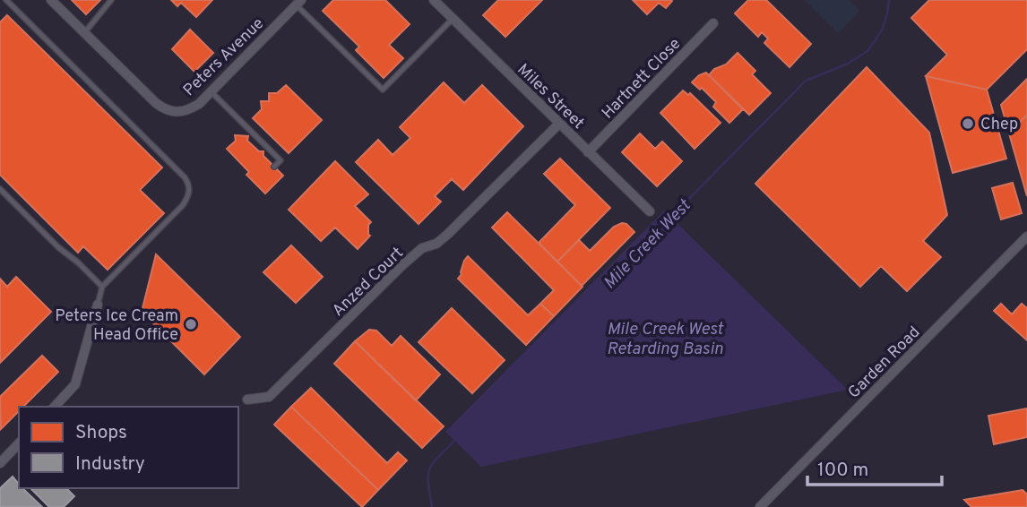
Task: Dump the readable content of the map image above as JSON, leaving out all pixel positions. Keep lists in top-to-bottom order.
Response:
{
  "streets": {
    "street": [
      "Peters Avenue",
      "Hartnett Close",
      "Miles Street",
      "Anzed Court",
      "Garden Road"
    ]
  },
  "crossings": [
    ["Hartnett Close", "Miles Street"],
    ["Miles Street", "Anzed Court"]
  ],
  "water": ["Mile Creek West", "Mile Creek West Retarding Basin"],
  "places": ["Chep", "Peters Ice Cream Head Office"],
  "legend": ["Shops", "Industry"],
  "scale_bar": "100 m"
}
